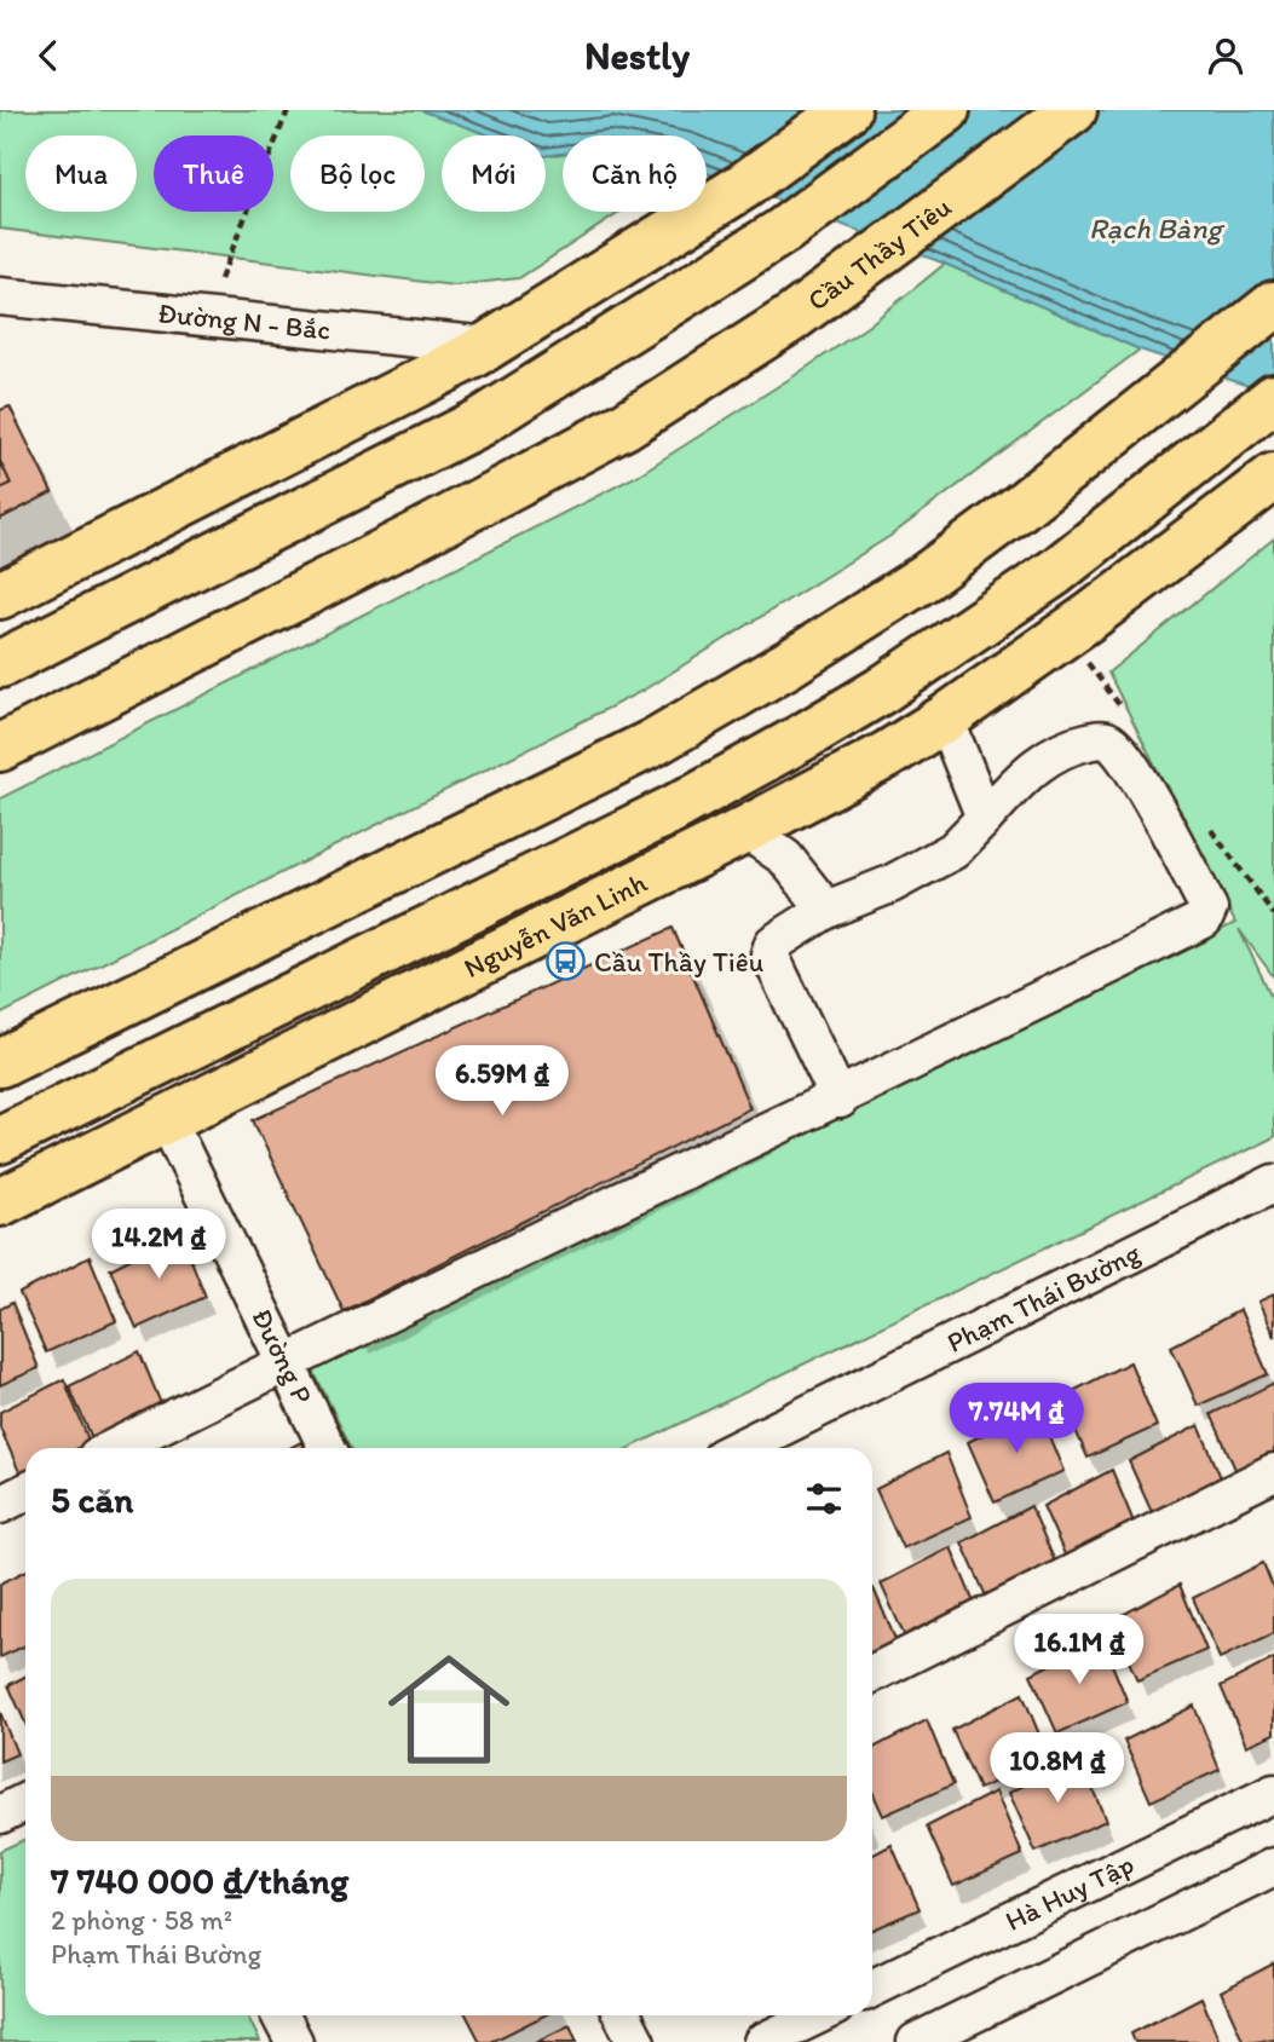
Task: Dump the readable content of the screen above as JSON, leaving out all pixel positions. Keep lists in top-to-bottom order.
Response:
{
  "streets": {
    "main road": ["Cầu Thầy Tiêu", "Nguyễn Văn Linh"],
    "street": [
      "Đường N - Bắc",
      "Phạm Thái Bường",
      "Đường P",
      "Hà Huy Tập"
    ]
  },
  "crossings": [
    ["Nguyễn Văn Linh", "Đường P"]
  ],
  "water": ["Rạch Bàng"],
  "places": {
    "bus stop": ["Cầu Thầy Tiêu"]
  },
  "page": {
    "header": "Nestly",
    "chip": [
      "Mua",
      "Thuê",
      "Bộ lọc",
      "Mới",
      "Căn hộ"
    ],
    "price": [
      "6.59M ₫",
      "14.2M ₫",
      "7.74M ₫",
      "16.1M ₫",
      "10.8M ₫"
    ],
    "heading": "5 căn",
    "list": [
      {
        "name": "7 740 000 ₫/tháng",
        "note": "2 phòng · 58 m² · Phạm Thái Bường"
      }
    ]
  }
}
